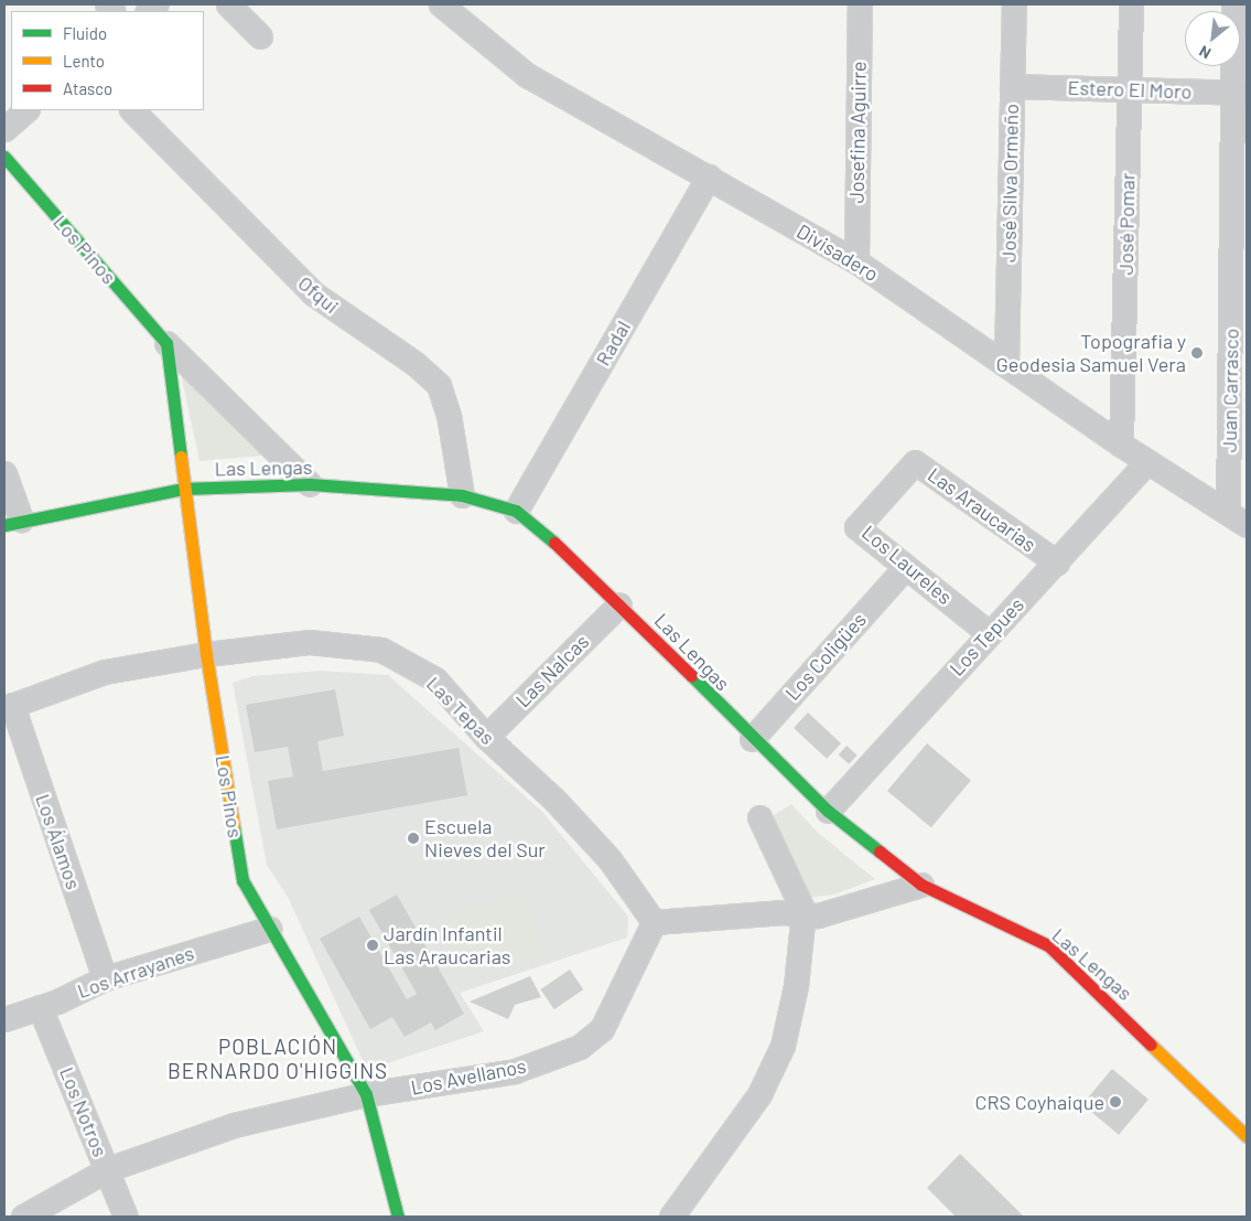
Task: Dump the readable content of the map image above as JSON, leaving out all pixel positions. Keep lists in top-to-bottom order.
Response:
{
  "streets": {
    "street": [
      "Estero El Moro",
      "Josefina Aguirre",
      "José Silva Ormeño",
      "José Pomar",
      "Los Pinos",
      "Divisadero",
      "Ofqui",
      "Radal",
      "Juan Carrasco",
      "Las Lengas",
      "Las Araucarias",
      "Los Laureles",
      "Los Tepues",
      "Los Coligües",
      "Las Nalcas",
      "Las Tepas",
      "Los Álamos",
      "Los Arrayanes",
      "Los Avellanos",
      "Los Notros"
    ]
  },
  "crossings": [
    ["Estero El Moro", "José Silva Ormeño"],
    ["Estero El Moro", "José Pomar"],
    ["Estero El Moro", "Juan Carrasco"],
    ["Josefina Aguirre", "Divisadero"],
    ["José Silva Ormeño", "Divisadero"],
    ["José Pomar", "Divisadero"],
    ["Los Pinos", "Las Lengas"],
    ["Los Pinos", "Las Tepas"],
    ["Los Pinos", "Los Arrayanes"],
    ["Los Pinos", "Los Avellanos"],
    ["Divisadero", "Radal"],
    ["Divisadero", "Juan Carrasco"],
    ["Divisadero", "Los Tepues"],
    ["Ofqui", "Las Lengas"],
    ["Radal", "Las Lengas"],
    ["Las Lengas", "Los Tepues"],
    ["Las Lengas", "Los Coligües"],
    ["Las Lengas", "Las Nalcas"],
    ["Las Araucarias", "Los Laureles"],
    ["Las Araucarias", "Los Tepues"],
    ["Los Laureles", "Los Tepues"],
    ["Las Nalcas", "Las Tepas"],
    ["Las Tepas", "Los Álamos"],
    ["Las Tepas", "Los Avellanos"],
    ["Los Álamos", "Los Arrayanes"],
    ["Los Arrayanes", "Los Notros"],
    ["Los Avellanos", "Los Notros"]
  ],
  "districts": ["POBLACIÓN BERNARDO O'HIGGINS"],
  "places": [
    "Topografia y Geodesia Samuel Vera",
    "Escuela Nieves del Sur",
    "Jardín Infantil Las Araucarias",
    "CRS Coyhaique"
  ],
  "legend": ["Fluido", "Lento", "Atasco"],
  "north": "bottom left"
}
